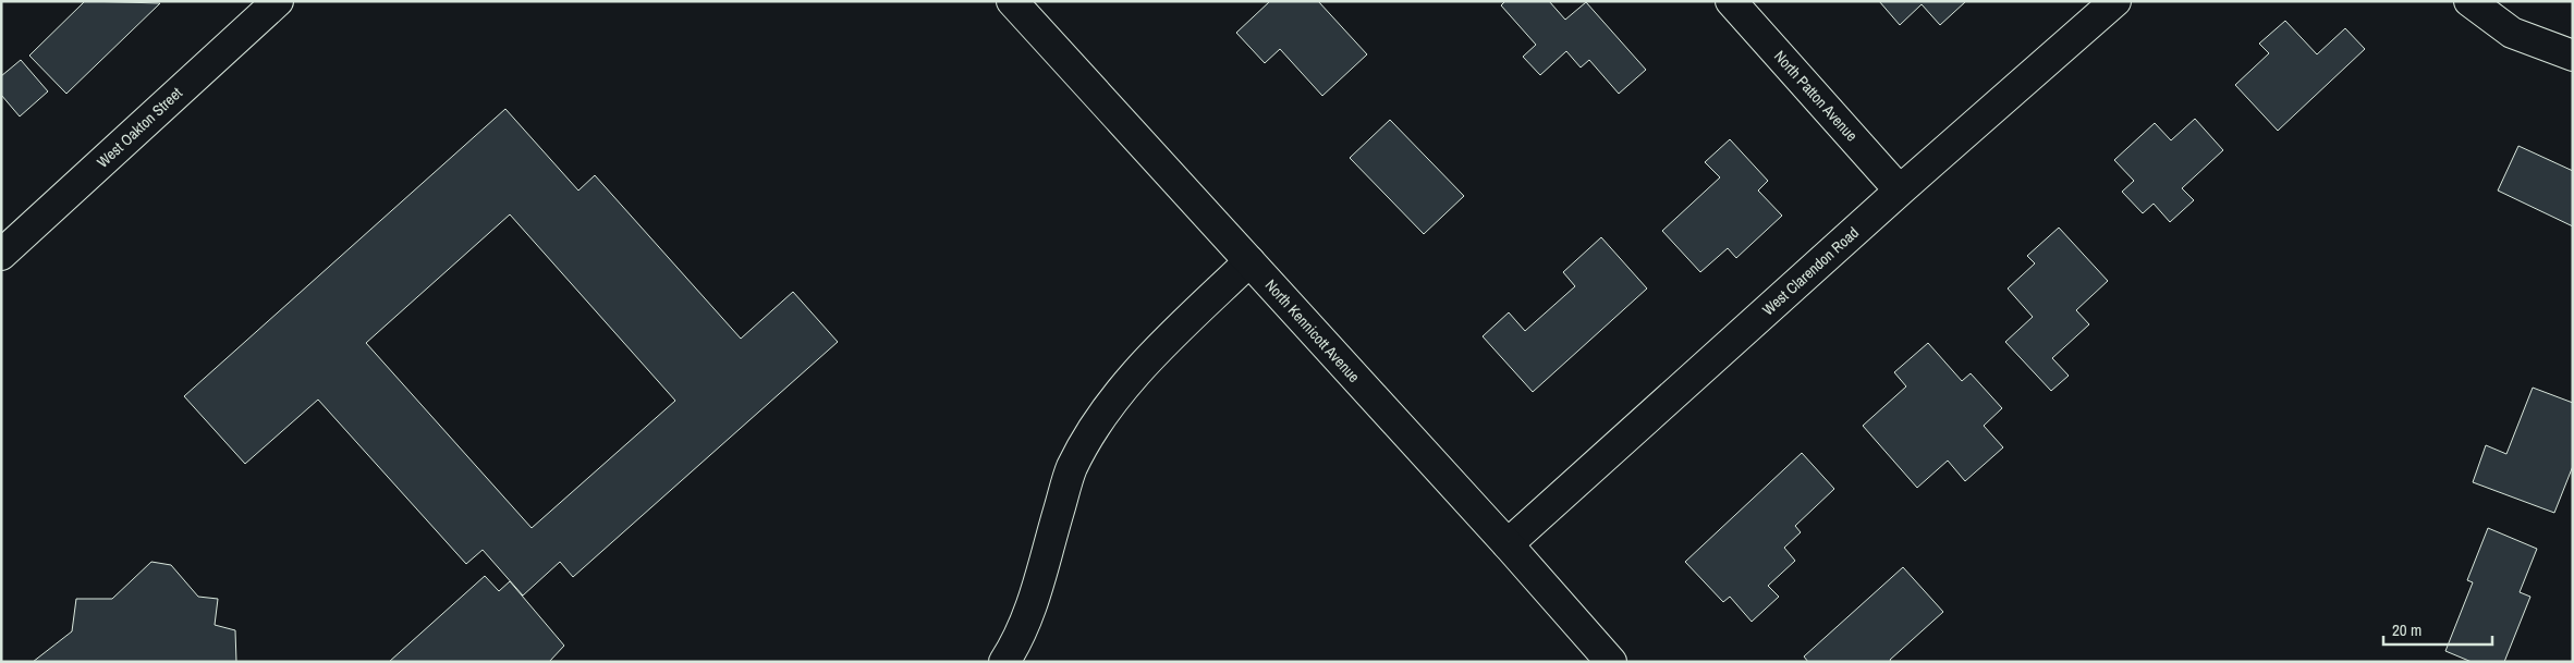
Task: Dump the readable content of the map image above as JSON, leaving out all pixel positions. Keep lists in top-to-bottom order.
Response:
{
  "streets": {
    "street": [
      "North Patton Avenue",
      "West Oakton Street",
      "West Clarendon Road",
      "North Kennicott Avenue"
    ]
  },
  "crossings": [
    ["North Patton Avenue", "West Clarendon Road"],
    ["West Clarendon Road", "North Kennicott Avenue"]
  ],
  "scale_bar": "20 m"
}
